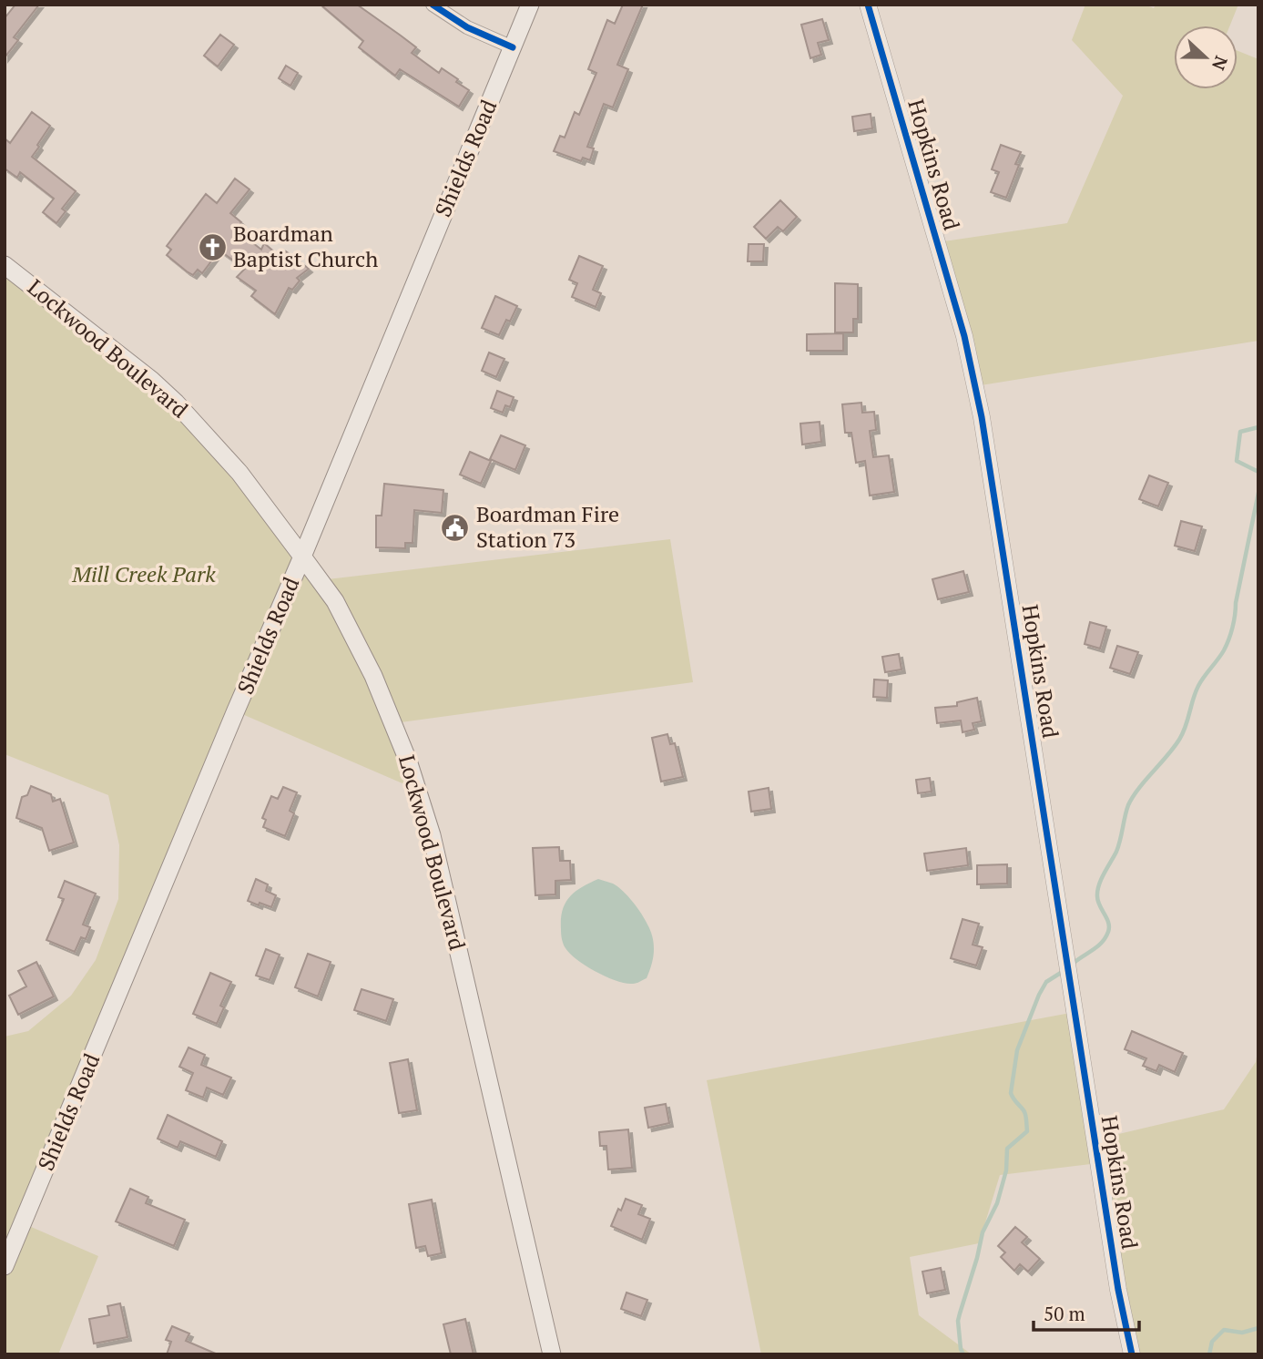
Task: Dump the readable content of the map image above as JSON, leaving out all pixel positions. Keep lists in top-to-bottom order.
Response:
{
  "streets": {
    "main road": ["Shields Road", "Lockwood Boulevard"],
    "street": ["Hopkins Road"]
  },
  "crossings": [
    ["Shields Road", "Lockwood Boulevard"]
  ],
  "parks": ["Mill Creek Park"],
  "places": {
    "church": ["Boardman Baptist Church"],
    "public building": ["Boardman Fire Station 73"]
  },
  "scale_bar": "50 m",
  "north": "right"
}
